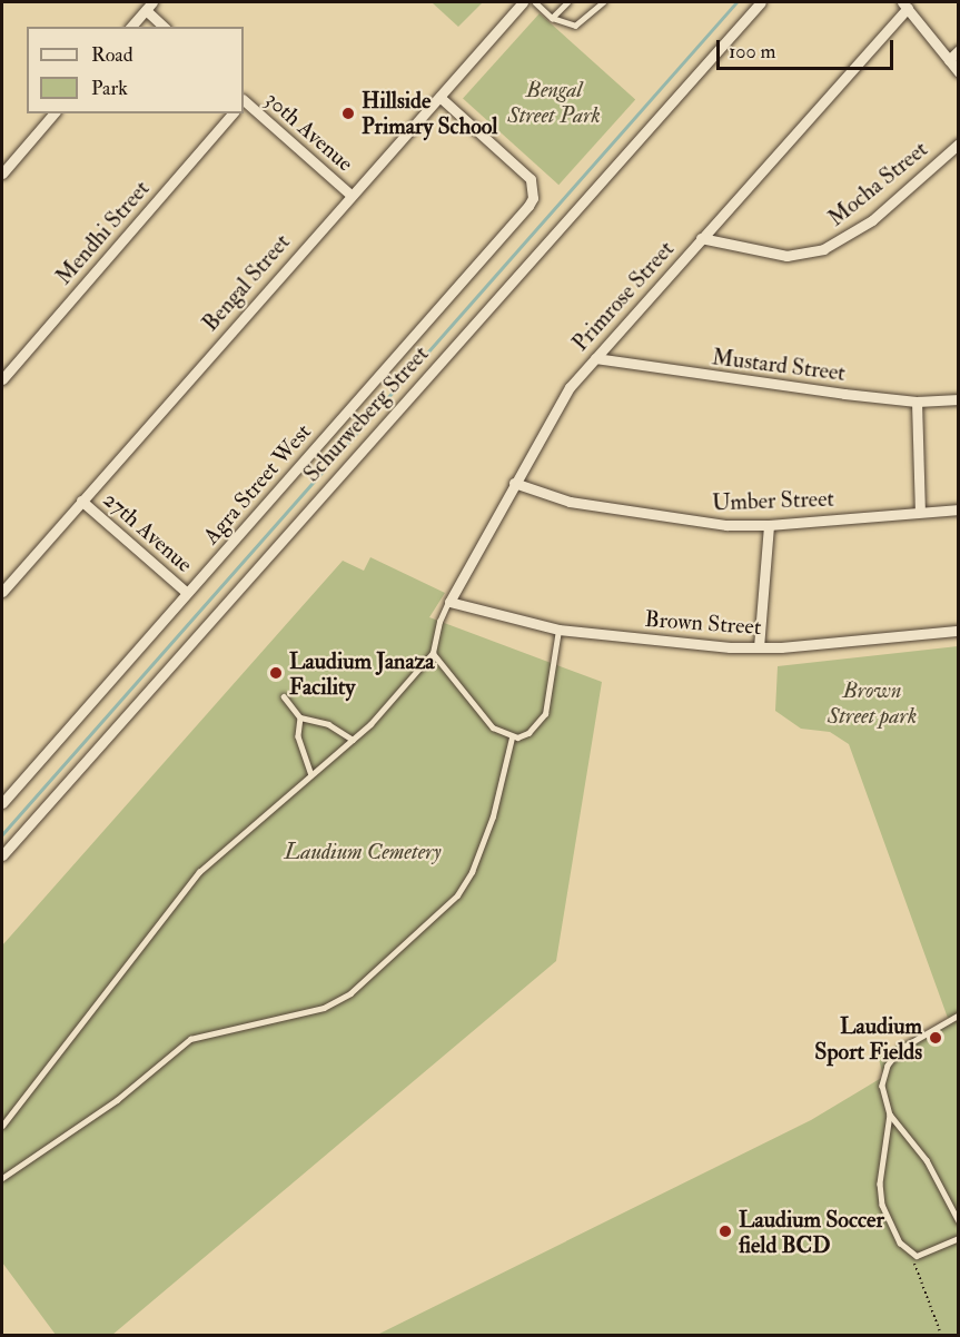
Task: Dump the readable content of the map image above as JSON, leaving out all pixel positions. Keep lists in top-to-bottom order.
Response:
{
  "streets": {
    "street": [
      "30th Avenue",
      "Mocha Street",
      "Mendhi Street",
      "Bengal Street",
      "Primrose Street",
      "Mustard Street",
      "Schurweberg Street",
      "Agra Street West",
      "Umber Street",
      "27th Avenue",
      "Brown Street"
    ]
  },
  "crossings": [
    ["30th Avenue", "Bengal Street"],
    ["Mocha Street", "Primrose Street"],
    ["Bengal Street", "Agra Street West"],
    ["Bengal Street", "27th Avenue"],
    ["Primrose Street", "Mustard Street"],
    ["Primrose Street", "Umber Street"],
    ["Primrose Street", "Brown Street"],
    ["Agra Street West", "27th Avenue"]
  ],
  "parks": ["Bengal Street Park", "Brown Street park", "Laudium Cemetery"],
  "places": [
    "Hillside Primary School",
    "Laudium Janaza Facility",
    "Laudium Sport Fields",
    "Laudium Soccer field BCD"
  ],
  "legend": ["Road", "Park"],
  "scale_bar": "100 m"
}
